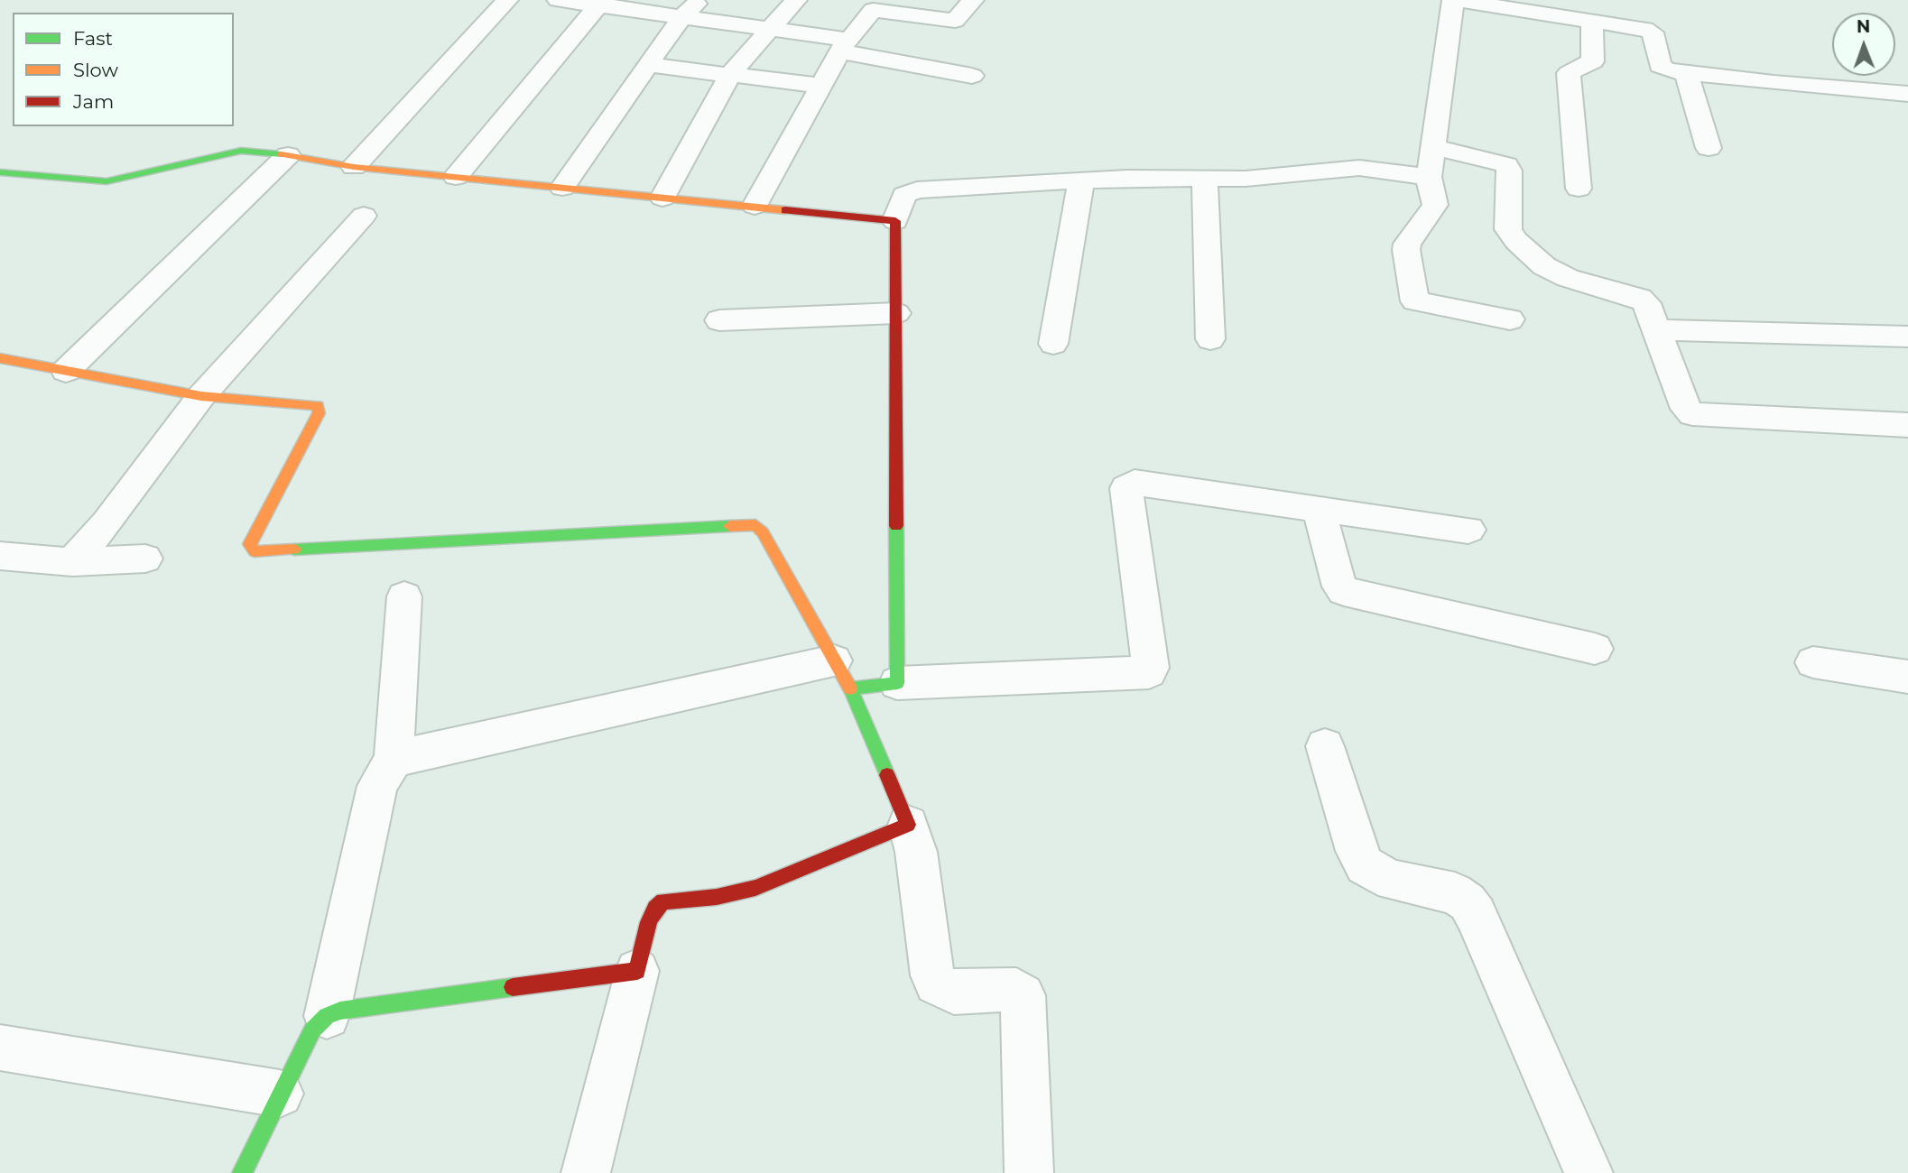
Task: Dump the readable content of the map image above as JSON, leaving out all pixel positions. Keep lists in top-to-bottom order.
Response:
{
  "legend": ["Fast", "Slow", "Jam"],
  "north": "top"
}
